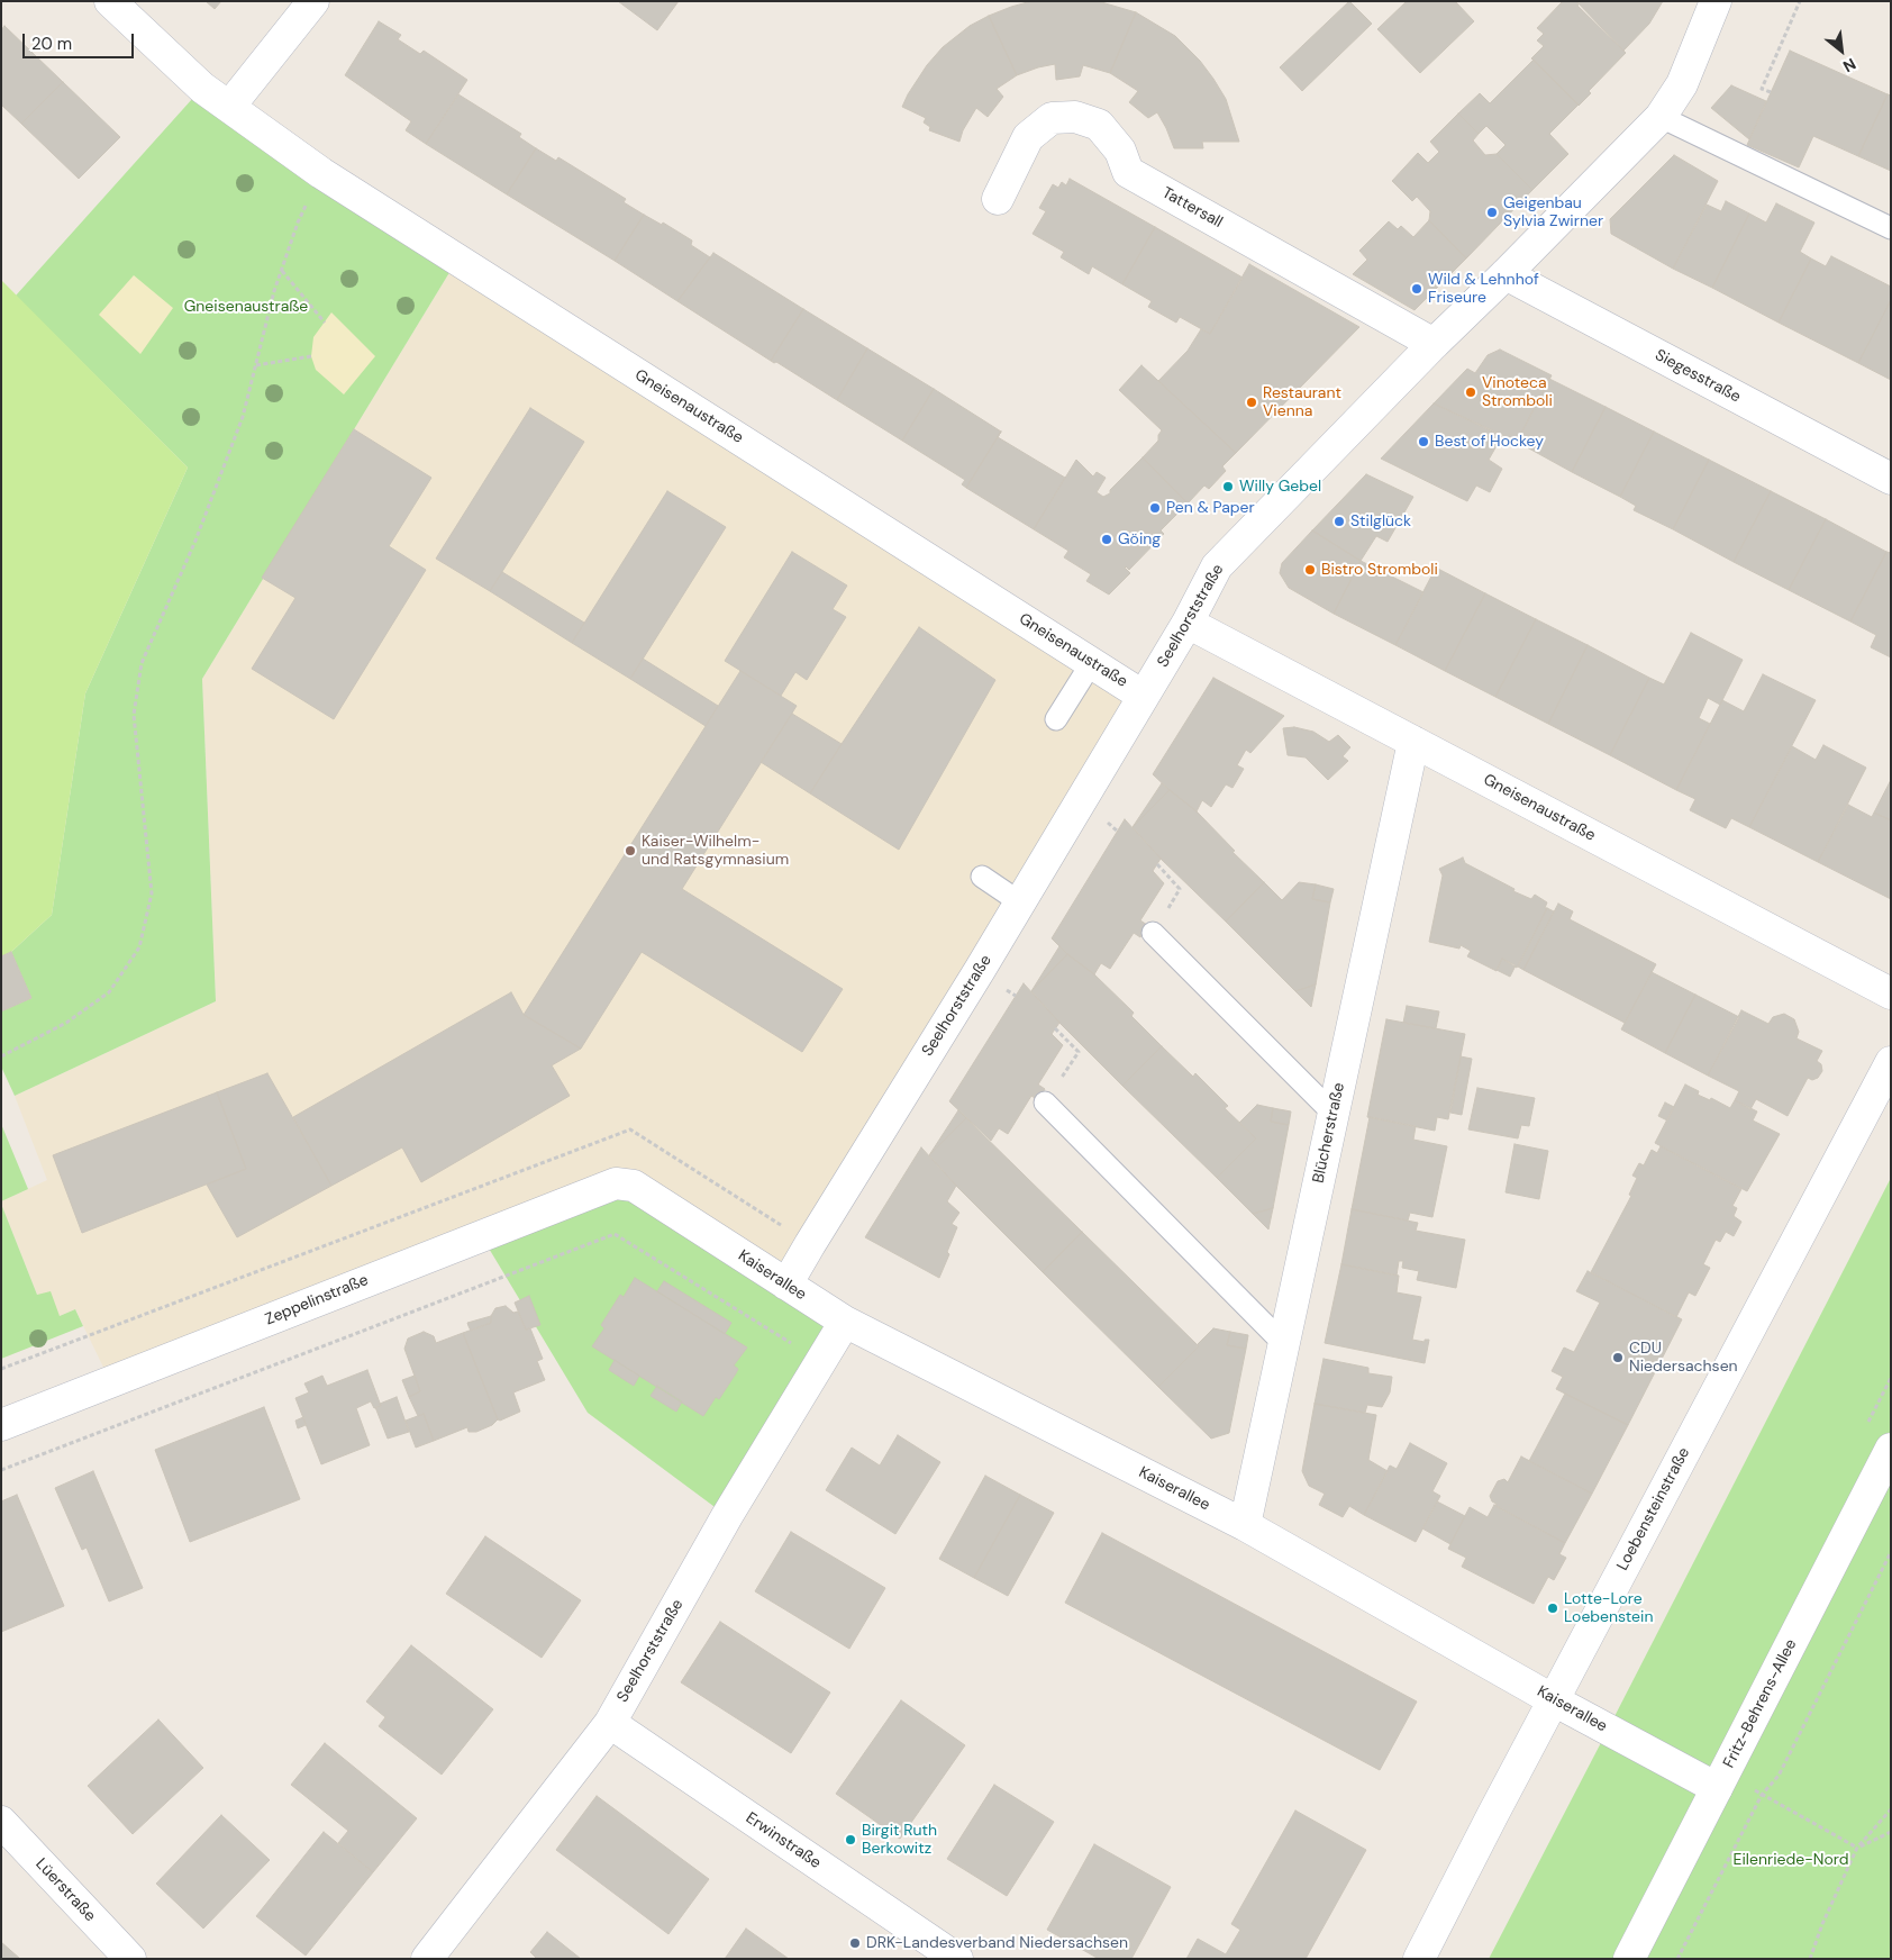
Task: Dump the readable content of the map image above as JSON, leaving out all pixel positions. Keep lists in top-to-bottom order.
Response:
{
  "streets": {
    "street": [
      "Tattersall",
      "Siegesstraße",
      "Gneisenaustraße",
      "Seelhorststraße",
      "Blücherstraße",
      "Kaiserallee",
      "Zeppelinstraße",
      "Loebensteinstraße",
      "Fritz-Behrens-Allee",
      "Erwinstraße",
      "Lüerstraße"
    ]
  },
  "crossings": [
    ["Tattersall", "Seelhorststraße"],
    ["Siegesstraße", "Seelhorststraße"],
    ["Gneisenaustraße", "Seelhorststraße"],
    ["Gneisenaustraße", "Blücherstraße"],
    ["Seelhorststraße", "Kaiserallee"],
    ["Seelhorststraße", "Erwinstraße"],
    ["Blücherstraße", "Kaiserallee"],
    ["Kaiserallee", "Zeppelinstraße"],
    ["Kaiserallee", "Loebensteinstraße"],
    ["Kaiserallee", "Fritz-Behrens-Allee"]
  ],
  "parks": ["Gneisenaustraße", "Eilenriede-Nord"],
  "places": [
    "Geigenbau Sylvia Zwirner",
    "Wild & Lehnhof Friseure",
    "Vinoteca Stromboli",
    "Restaurant Vienna",
    "Best of Hockey",
    "Willy Gebel",
    "Pen & Paper",
    "Stilglück",
    "Göing",
    "Bistro Stromboli",
    "Kaiser-Wilhelm- und Ratsgymnasium",
    "CDU Niedersachsen",
    "Lotte-Lore Loebenstein",
    "Birgit Ruth Berkowitz",
    "DRK-Landesverband Niedersachsen"
  ],
  "scale_bar": "20 m",
  "north": "bottom right"
}
